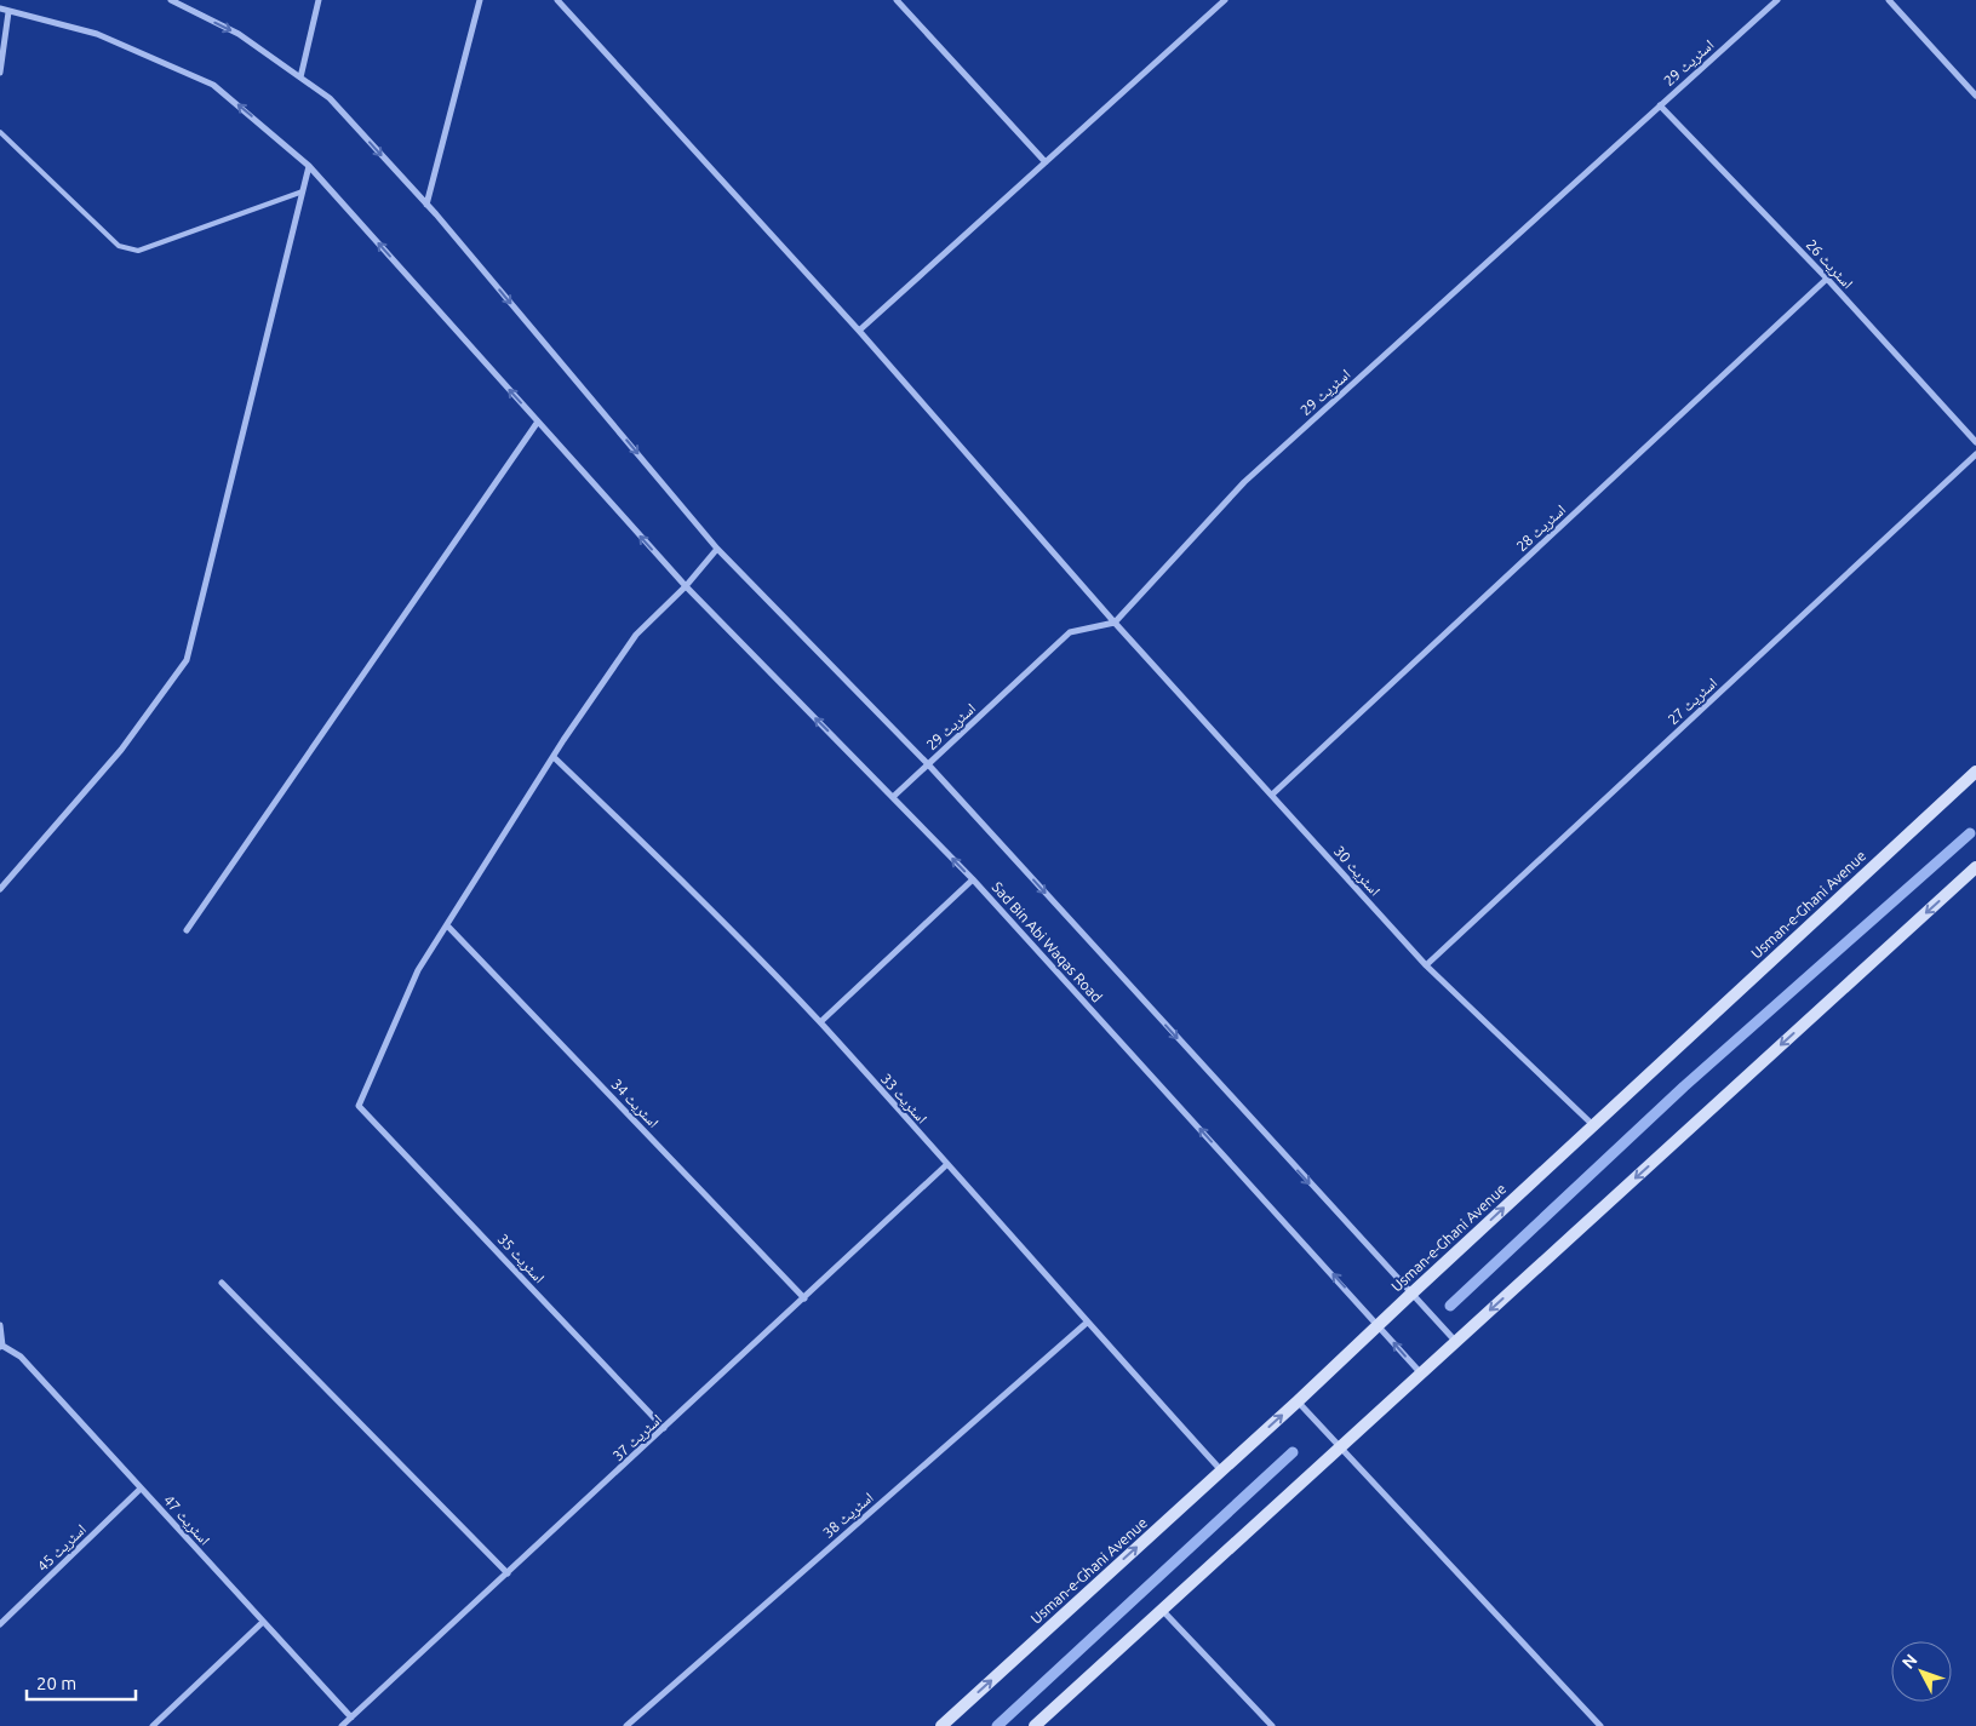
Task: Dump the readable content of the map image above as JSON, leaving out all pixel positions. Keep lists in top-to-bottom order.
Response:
{
  "streets": {
    "main road": ["Usman-e-Ghani Avenue"],
    "street": [
      "اسٹریٹ 29",
      "اسٹریٹ 26",
      "اسٹریٹ 28",
      "اسٹریٹ 27",
      "اسٹریٹ 30",
      "Sad Bin Abi Waqas Road",
      "اسٹریٹ 33",
      "اسٹریٹ 34",
      "اسٹریٹ 35",
      "اسٹریٹ 37",
      "اسٹریٹ 38",
      "اسٹریٹ 47",
      "اسٹریٹ 45"
    ]
  },
  "crossings": [
    ["اسٹریٹ 29", "اسٹریٹ 26"],
    ["اسٹریٹ 29", "اسٹریٹ 30"],
    ["اسٹریٹ 29", "Sad Bin Abi Waqas Road"],
    ["اسٹریٹ 26", "اسٹریٹ 28"],
    ["اسٹریٹ 28", "اسٹریٹ 30"],
    ["اسٹریٹ 27", "اسٹریٹ 30"],
    ["اسٹریٹ 30", "Usman-e-Ghani Avenue"],
    ["Usman-e-Ghani Avenue", "Sad Bin Abi Waqas Road"],
    ["Usman-e-Ghani Avenue", "اسٹریٹ 33"],
    ["اسٹریٹ 33", "اسٹریٹ 37"],
    ["اسٹریٹ 33", "اسٹریٹ 38"],
    ["اسٹریٹ 34", "اسٹریٹ 35"],
    ["اسٹریٹ 34", "اسٹریٹ 37"],
    ["اسٹریٹ 35", "اسٹریٹ 37"],
    ["اسٹریٹ 37", "اسٹریٹ 47"],
    ["اسٹریٹ 47", "اسٹریٹ 45"]
  ],
  "scale_bar": "20 m",
  "north": "top left"
}
